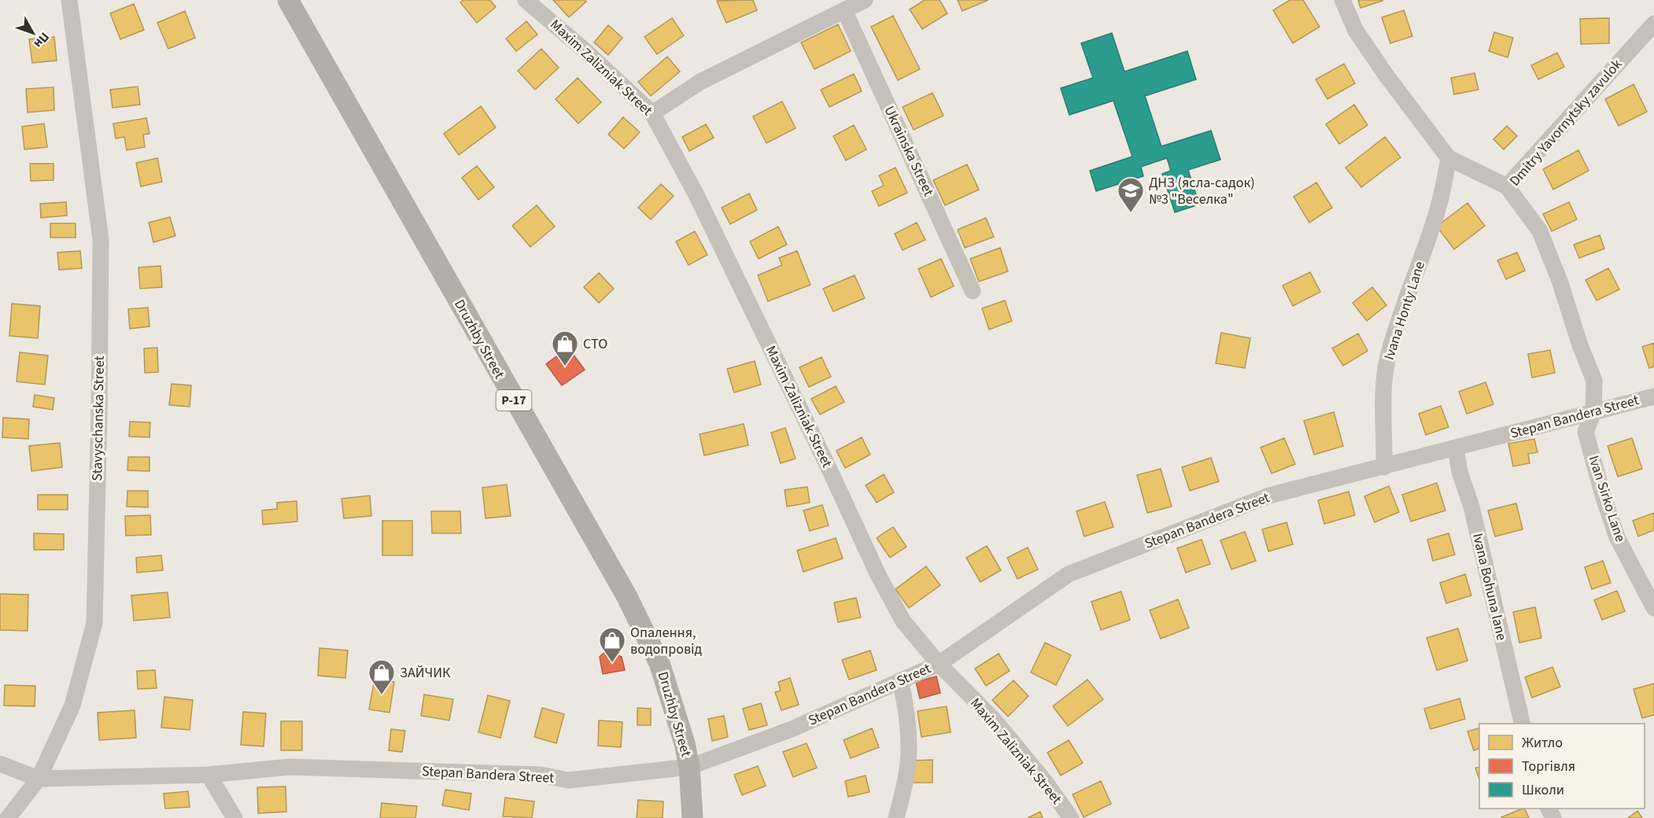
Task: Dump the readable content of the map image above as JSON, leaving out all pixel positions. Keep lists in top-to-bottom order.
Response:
{
  "streets": {
    "main road": ["Druzhby Street", "Р-17"],
    "street": [
      "Maxim Zalizniak Street",
      "Dmitry Yavornytsky zavulok",
      "Ukrainska Street",
      "Ivana Honty Lane",
      "Stepan Bandera Street",
      "Stavyschanska Street",
      "Ivan Sirko Lane",
      "Ivana Bohuna lane"
    ]
  },
  "crossings": [
    ["Maxim Zalizniak Street", "Stepan Bandera Street"],
    ["Dmitry Yavornytsky zavulok", "Stepan Bandera Street"],
    ["Dmitry Yavornytsky zavulok", "Ivan Sirko Lane"],
    ["Ivana Honty Lane", "Stepan Bandera Street"],
    ["Druzhby Street", "Stepan Bandera Street"],
    ["Stepan Bandera Street", "Stavyschanska Street"],
    ["Stepan Bandera Street", "Ivan Sirko Lane"],
    ["Stepan Bandera Street", "Ivana Bohuna lane"]
  ],
  "places": {
    "school or university": ["ДНЗ (ясла-садок) №3 \"Веселка\""],
    "shop": ["СТО", "Опалення, водопровід", "ЗАЙЧИК"]
  },
  "legend": ["Житло", "Торгівля", "Школи"],
  "north": "bottom right"
}
